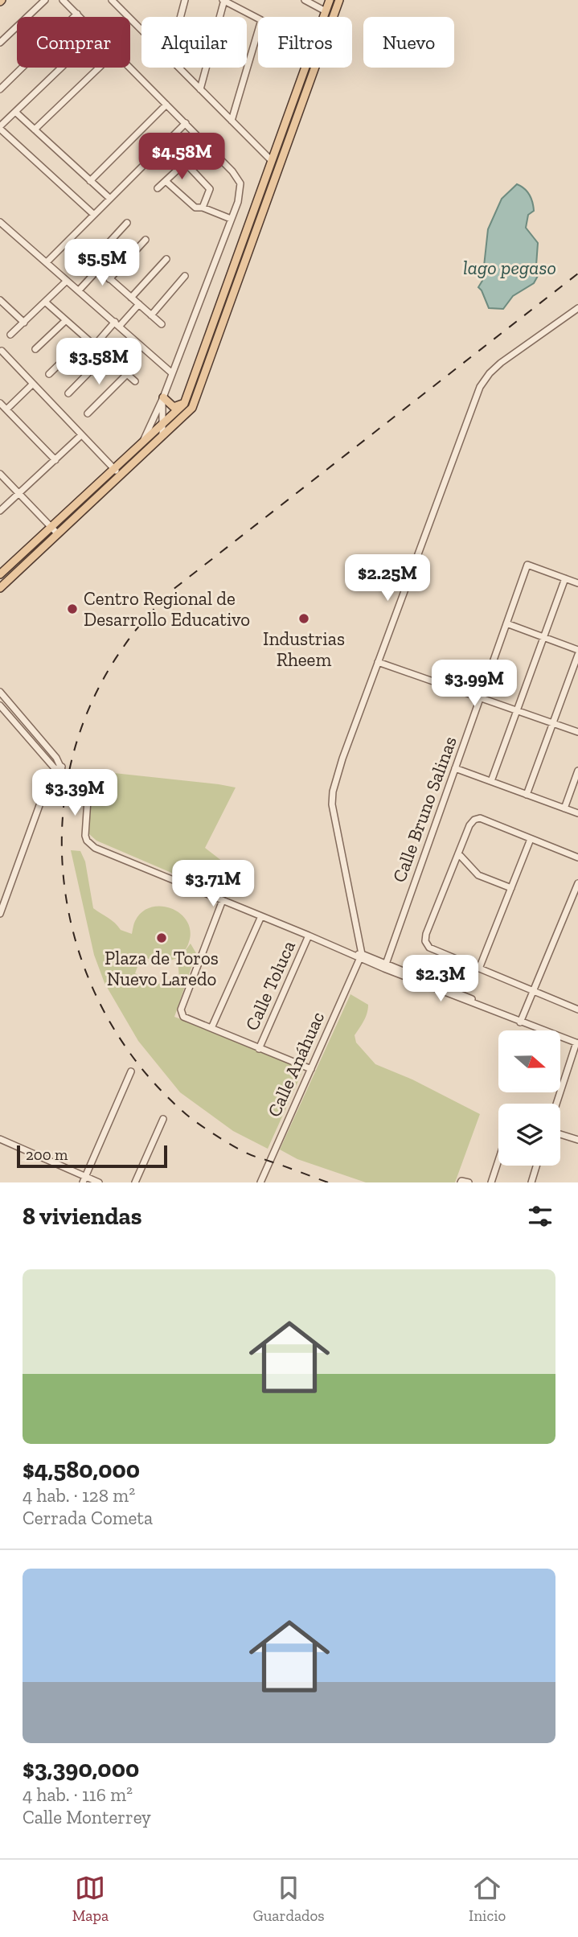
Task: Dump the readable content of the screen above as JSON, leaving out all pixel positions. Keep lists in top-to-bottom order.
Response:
{
  "streets": {
    "street": ["Calle Bruno Salinas", "Calle Toluca", "Calle Anáhuac"]
  },
  "water": ["lago pegaso"],
  "places": ["Centro Regional de Desarrollo Educativo", "Industrias Rheem", "Plaza de Toros Nuevo Laredo"],
  "scale_bar": "200 m",
  "north": "right",
  "page": {
    "chip": [
      "Comprar",
      "Alquilar",
      "Filtros",
      "Nuevo"
    ],
    "price": [
      "$4.58M",
      "$5.5M",
      "$3.58M",
      "$2.25M",
      "$3.99M",
      "$3.39M",
      "$3.71M",
      "$2.3M"
    ],
    "scale": "200 m",
    "heading": "8 viviendas",
    "list": [
      {
        "name": "$4,580,000",
        "note": "4 hab. · 128 m² · Cerrada Cometa"
      },
      {
        "name": "$3,390,000",
        "note": "4 hab. · 116 m² · Calle Monterrey"
      }
    ],
    "tabs": ["Mapa", "Guardados", "Inicio"]
  }
}
